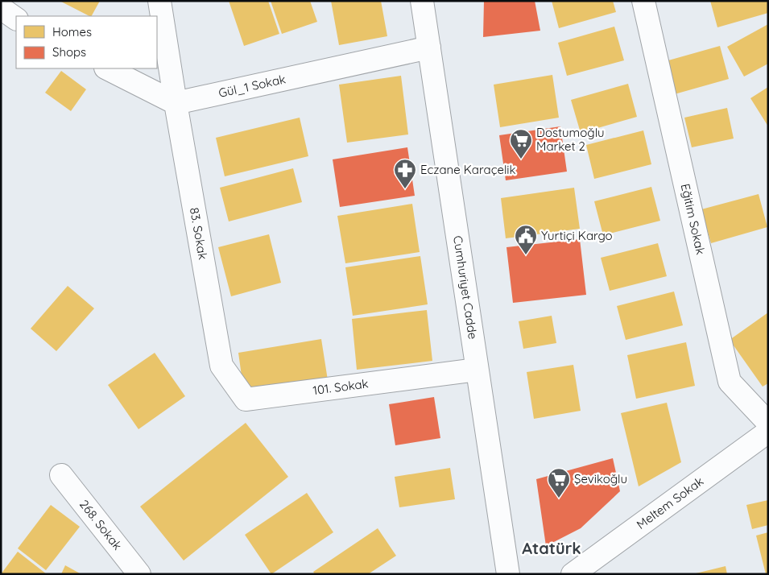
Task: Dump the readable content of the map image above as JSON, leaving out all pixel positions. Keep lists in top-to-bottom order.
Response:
{
  "streets": {
    "street": [
      "Gül_1 Sokak",
      "Eğitim Sokak",
      "83. Sokak",
      "Cumhuriyet Cadde",
      "101. Sokak",
      "Meltem Sokak",
      "268. Sokak"
    ]
  },
  "crossings": [
    ["Gül_1 Sokak", "83. Sokak"],
    ["Gül_1 Sokak", "Cumhuriyet Cadde"],
    ["83. Sokak", "101. Sokak"],
    ["Cumhuriyet Cadde", "101. Sokak"]
  ],
  "districts": ["Atatürk"],
  "places": {
    "supermarket": ["Dostumoğlu Market 2", "Şevikoğlu"],
    "pharmacy": ["Eczane Karaçelik"],
    "public building": ["Yurtiçi Kargo"]
  },
  "legend": ["Homes", "Shops"]
}
